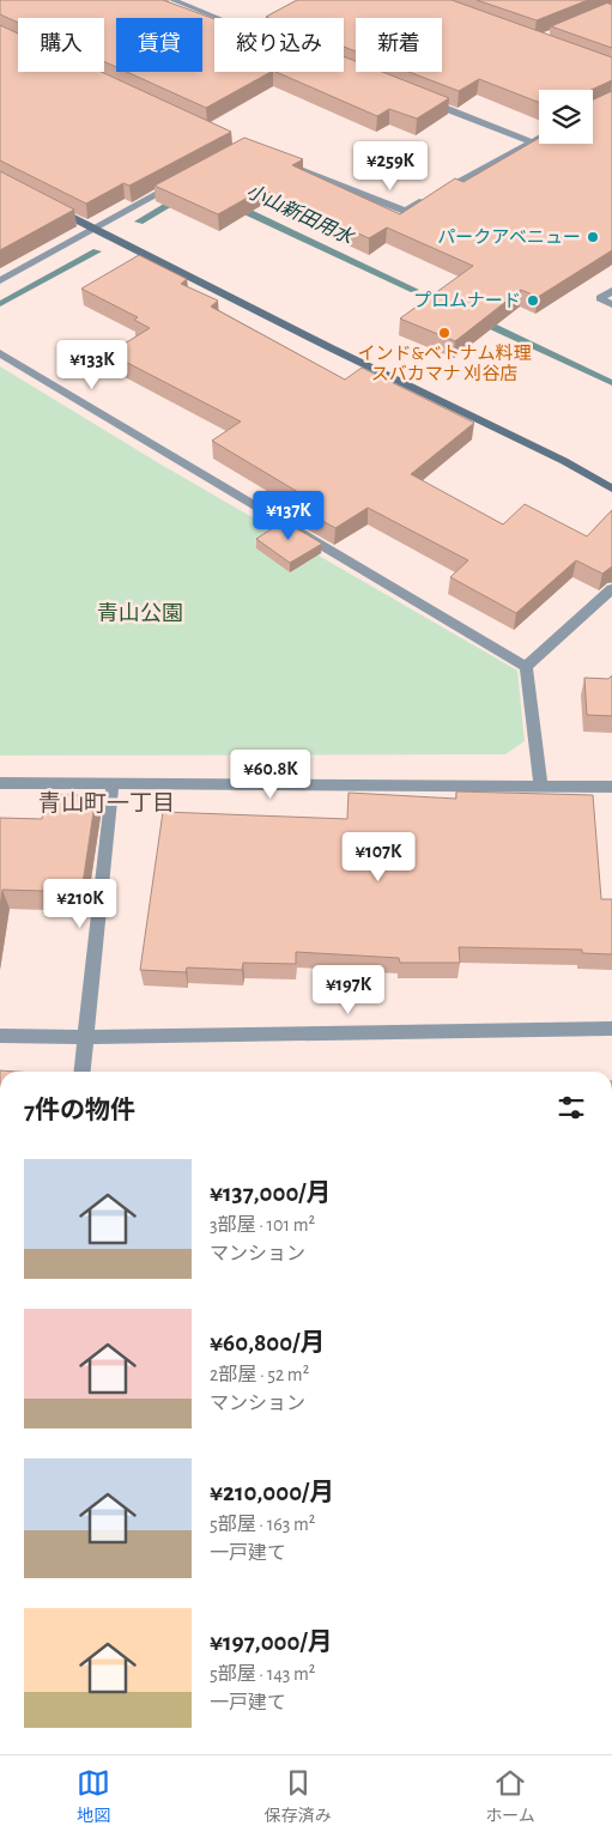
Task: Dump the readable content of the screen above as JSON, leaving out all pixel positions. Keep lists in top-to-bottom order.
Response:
{
  "districts": ["青山町一丁目"],
  "water": ["小山新田用水"],
  "parks": ["青山公園"],
  "places": ["パークアベニュー", "プロムナード", "インド&ベトナム料理 スバカマナ 刈谷店"],
  "page": {
    "chip": [
      "購入",
      "賃貸",
      "絞り込み",
      "新着"
    ],
    "price": [
      "¥259K",
      "¥133K",
      "¥137K",
      "¥60.8K",
      "¥107K",
      "¥210K",
      "¥197K"
    ],
    "heading": "7件の物件",
    "list": [
      {
        "name": "¥137,000/月",
        "note": "3部屋 · 101 m² · マンション"
      },
      {
        "name": "¥60,800/月",
        "note": "2部屋 · 52 m² · マンション"
      },
      {
        "name": "¥210,000/月",
        "note": "5部屋 · 163 m² · 一戸建て"
      },
      {
        "name": "¥197,000/月",
        "note": "5部屋 · 143 m² · 一戸建て"
      }
    ],
    "tabs": ["地図", "保存済み", "ホーム"]
  }
}
